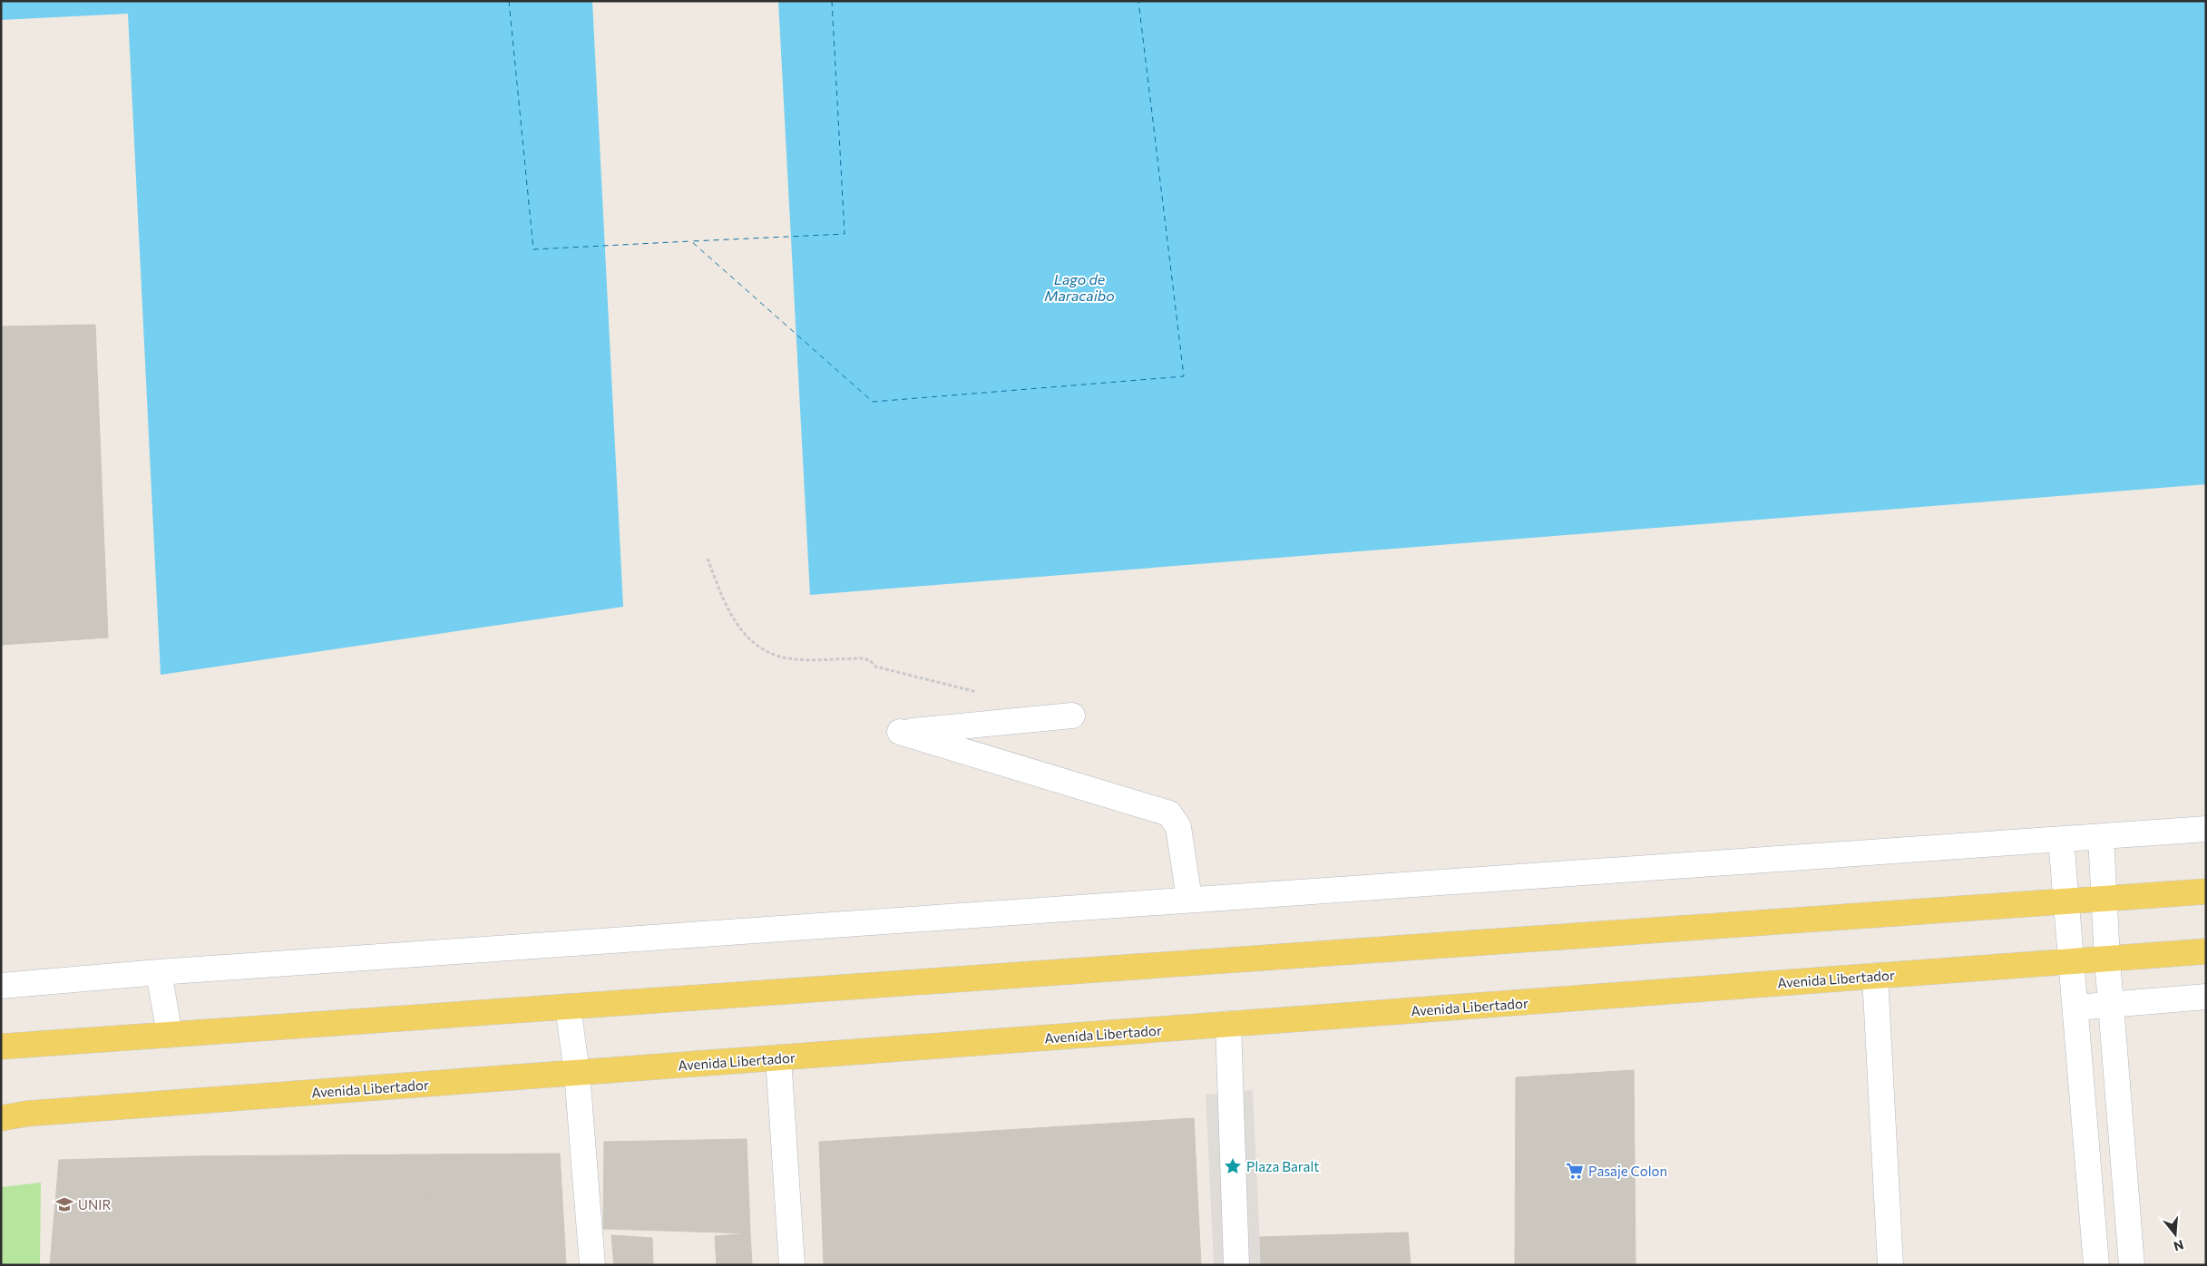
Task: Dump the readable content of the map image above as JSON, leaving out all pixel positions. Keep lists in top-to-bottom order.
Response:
{
  "streets": {
    "main road": ["Avenida Libertador"]
  },
  "water": ["Lago de Maracaibo"],
  "places": {
    "place": ["Plaza Baralt"],
    "supermarket": ["Pasaje Colon"],
    "school or university": ["UNIR"]
  },
  "north": "bottom"
}
